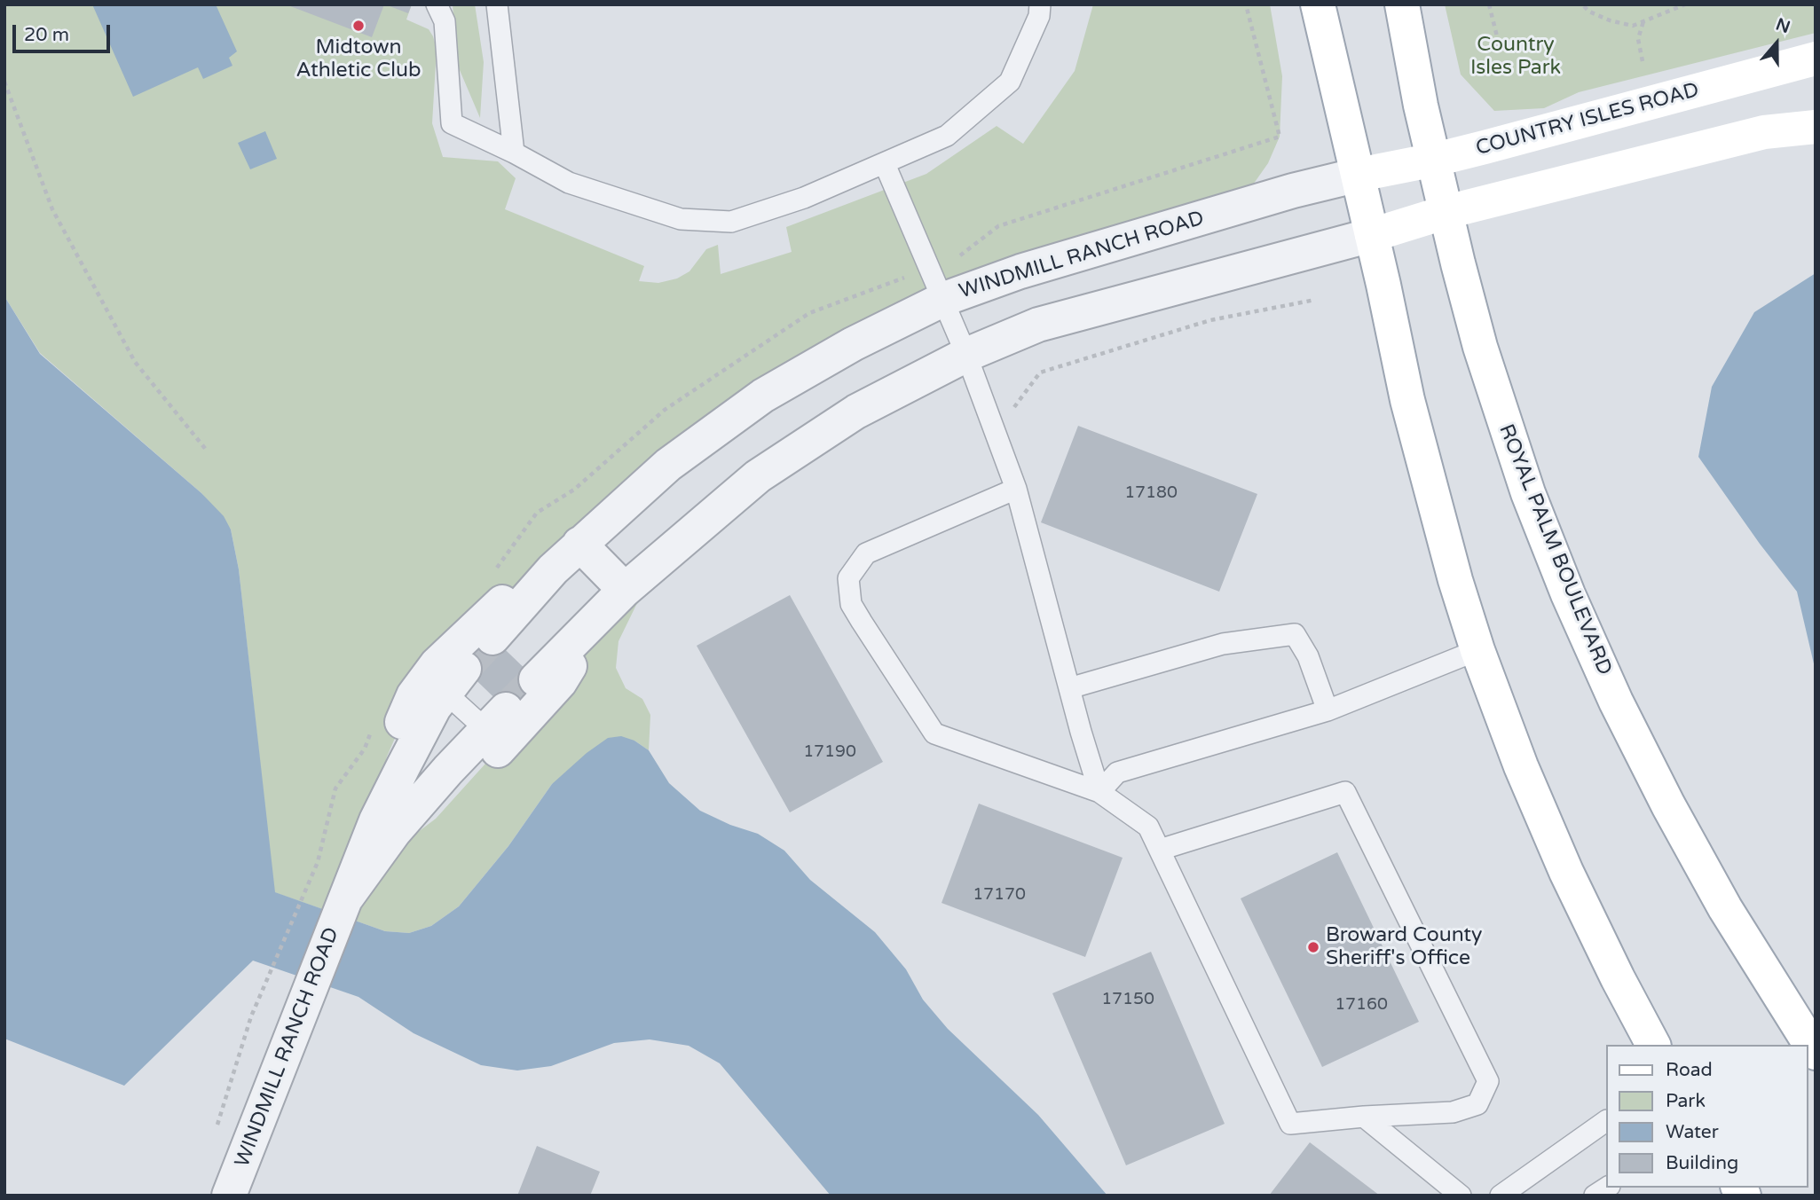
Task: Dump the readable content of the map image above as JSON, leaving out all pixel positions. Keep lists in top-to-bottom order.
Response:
{
  "streets": {
    "main road": ["COUNTRY ISLES ROAD", "ROYAL PALM BOULEVARD"],
    "street": ["WINDMILL RANCH ROAD"]
  },
  "crossings": [
    ["COUNTRY ISLES ROAD", "WINDMILL RANCH ROAD"],
    ["COUNTRY ISLES ROAD", "ROYAL PALM BOULEVARD"]
  ],
  "parks": ["Country Isles Park"],
  "places": ["Midtown Athletic Club", "Broward County Sheriff's Office"],
  "house_numbers": [
    "17180",
    "17190",
    "17170",
    "17150",
    "17160"
  ],
  "legend": [
    "Road",
    "Park",
    "Water",
    "Building"
  ],
  "scale_bar": "20 m",
  "north": "top"
}
